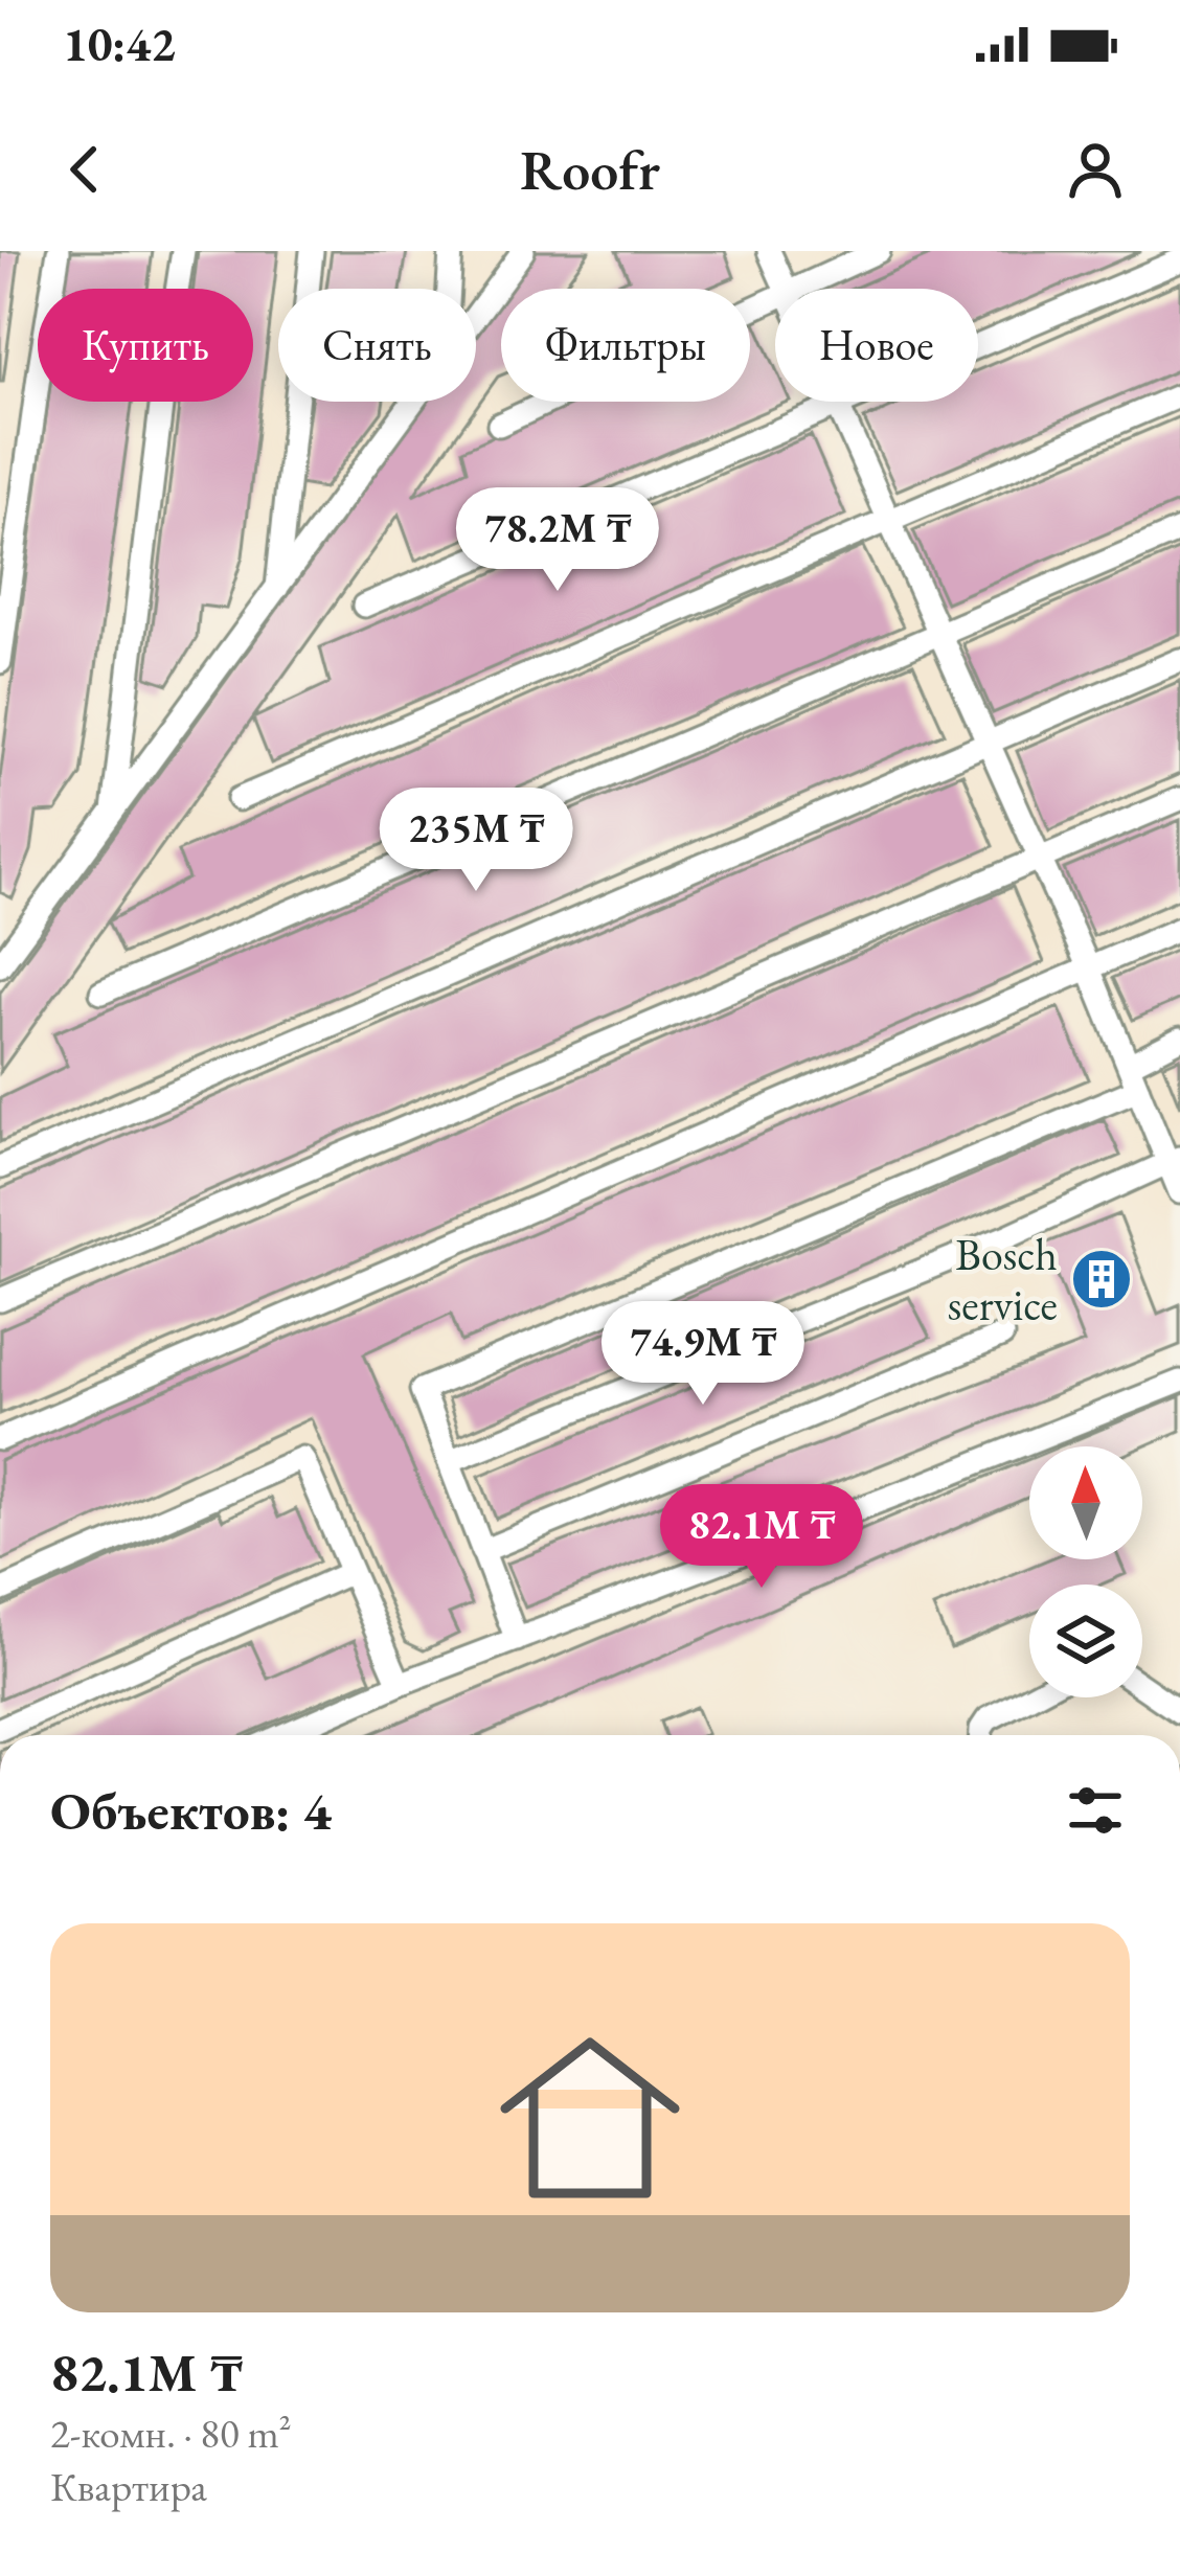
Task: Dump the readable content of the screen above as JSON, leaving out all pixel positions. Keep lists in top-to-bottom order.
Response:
{
  "places": {
    "building": ["Bosch service"]
  },
  "north": "top",
  "page": {
    "status": "10:42",
    "header": "Roofr",
    "chip": [
      "Купить",
      "Снять",
      "Фильтры",
      "Новое"
    ],
    "price": [
      "78.2M ₸",
      "235M ₸",
      "74.9M ₸",
      "82.1M ₸"
    ],
    "heading": "Объектов: 4",
    "list": [
      {
        "name": "82.1M ₸",
        "note": "2-комн. · 80 m² · Квартира"
      }
    ]
  }
}
